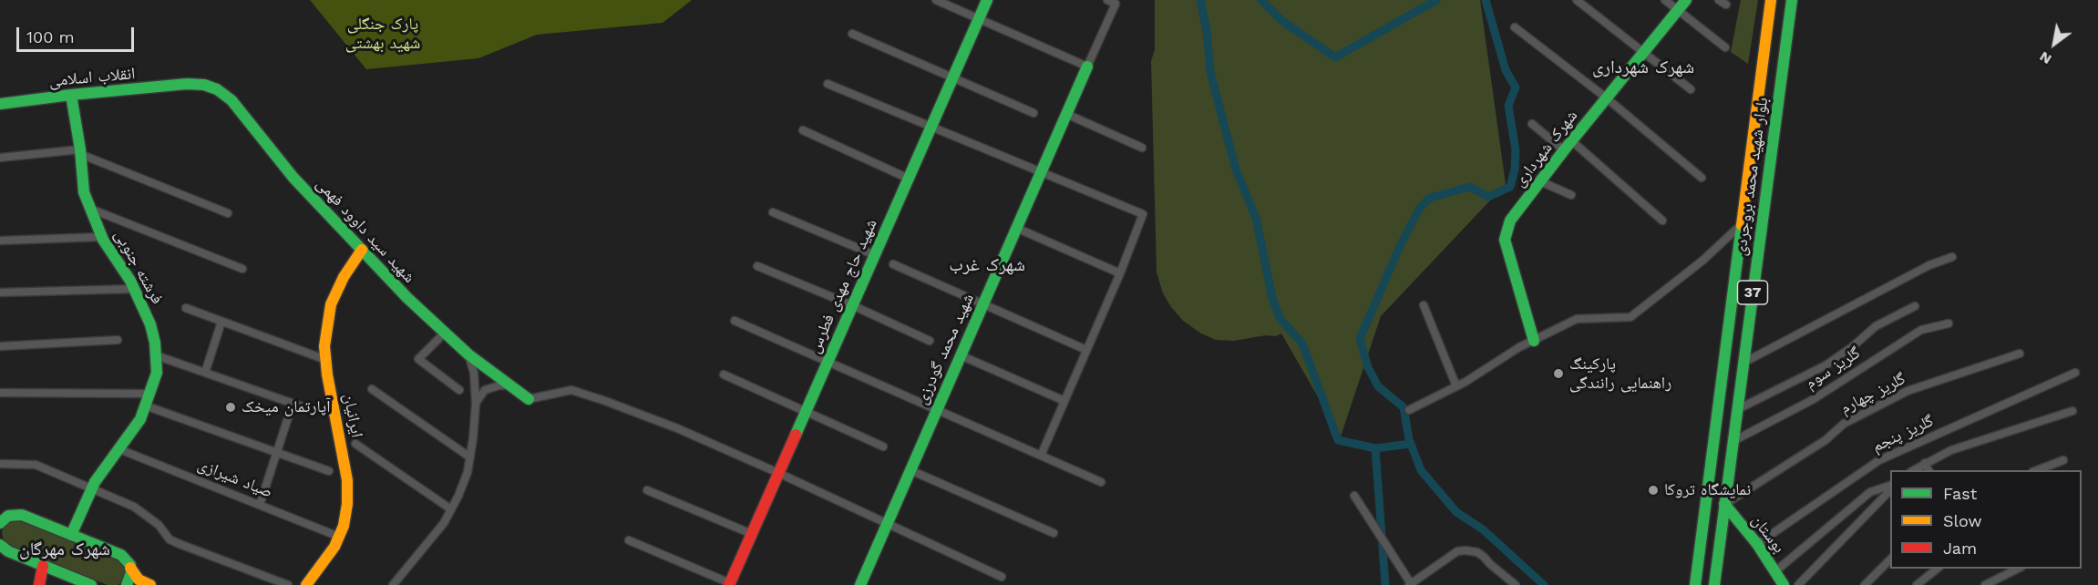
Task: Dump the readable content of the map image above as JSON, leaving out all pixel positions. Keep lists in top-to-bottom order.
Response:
{
  "streets": {
    "main road": [
      "انقلاب اسلامی",
      "شهرک شهرداری",
      "بلوار شهید محمد بروجردی",
      "شهید سید داوود فهمی",
      "فرشته جنوبی",
      "شهید حاج مهدی فطرس",
      "37",
      "شهید محمد گودرزی",
      "ایرانیان",
      "بوستان"
    ],
    "street": [
      "گلریز سوم",
      "گلریز چهارم",
      "گلریز پنجم",
      "صیاد شیرازی"
    ]
  },
  "crossings": [
    ["انقلاب اسلامی", "شهید سید داوود فهمی"],
    ["انقلاب اسلامی", "فرشته جنوبی"],
    ["بلوار شهید محمد بروجردی", "گلریز سوم"],
    ["بلوار شهید محمد بروجردی", "گلریز چهارم"],
    ["بلوار شهید محمد بروجردی", "بوستان"],
    ["شهید سید داوود فهمی", "ایرانیان"],
    ["فرشته جنوبی", "صیاد شیرازی"],
    ["گلریز چهارم", "بوستان"],
    ["ایرانیان", "صیاد شیرازی"],
    ["گلریز پنجم", "بوستان"]
  ],
  "districts": ["شهرک شهرداری", "شهرک غرب", "شهرک مهرگان"],
  "parks": ["پارک جنگلی شهید بهشتی"],
  "places": ["پارکینگ راهنمایی رانندگی", "آپارتمان میخک", "نمایشگاه تروکا"],
  "legend": ["Fast", "Slow", "Jam"],
  "scale_bar": "100 m",
  "north": "bottom left"
}
